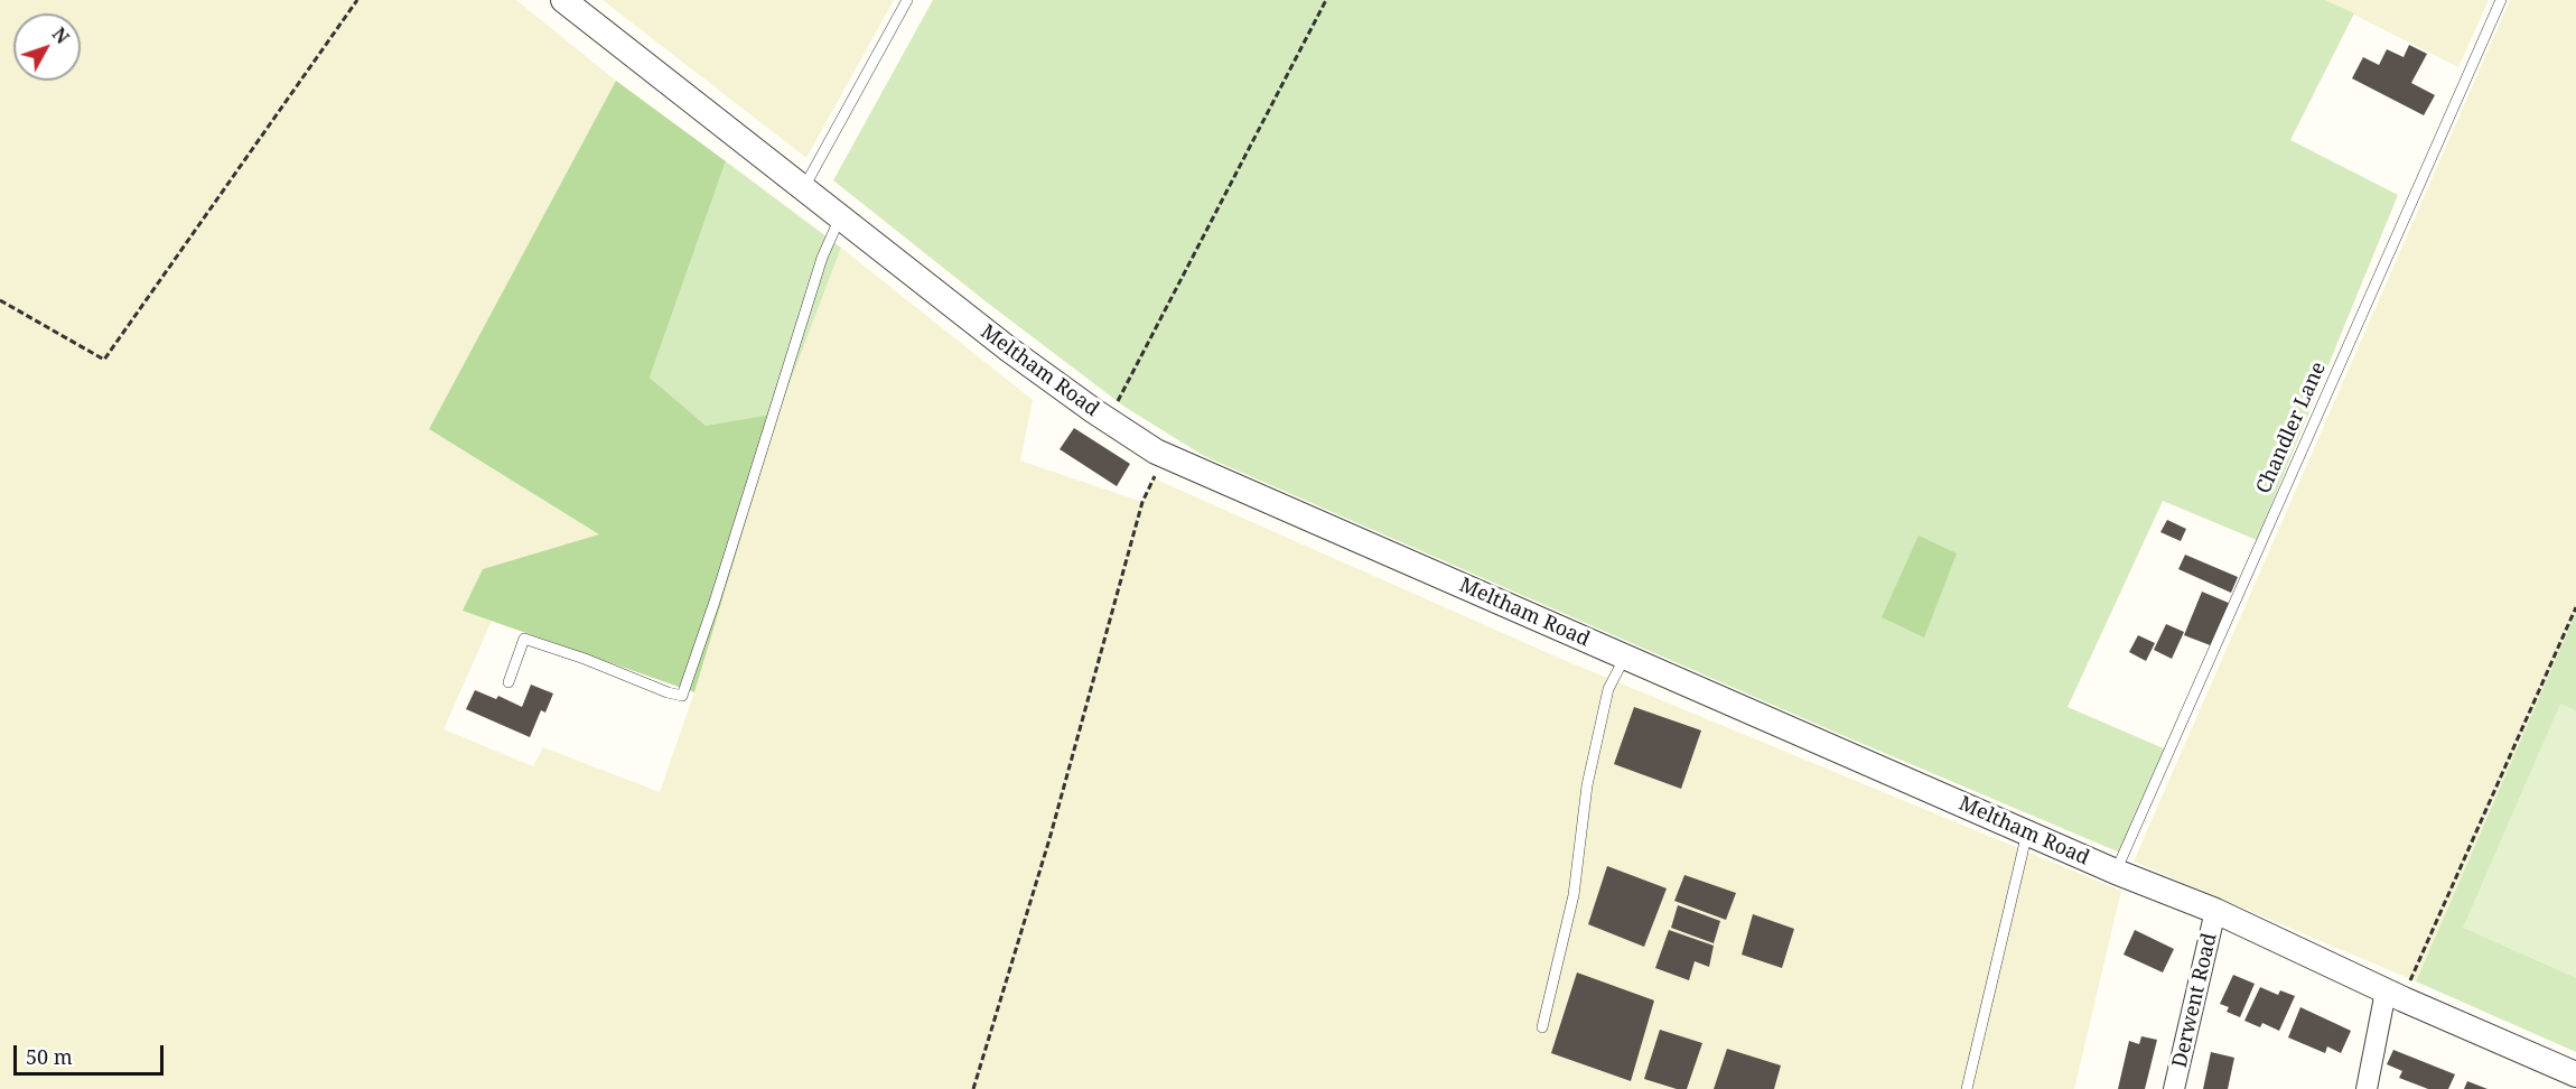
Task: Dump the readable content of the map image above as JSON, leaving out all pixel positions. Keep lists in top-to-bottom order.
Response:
{
  "streets": {
    "street": ["Meltham Road", "Derwent Road"],
    "lane": ["Chandler Lane"]
  },
  "crossings": [
    ["Meltham Road", "Chandler Lane"],
    ["Meltham Road", "Derwent Road"]
  ],
  "scale_bar": "50 m",
  "north": "top right"
}
